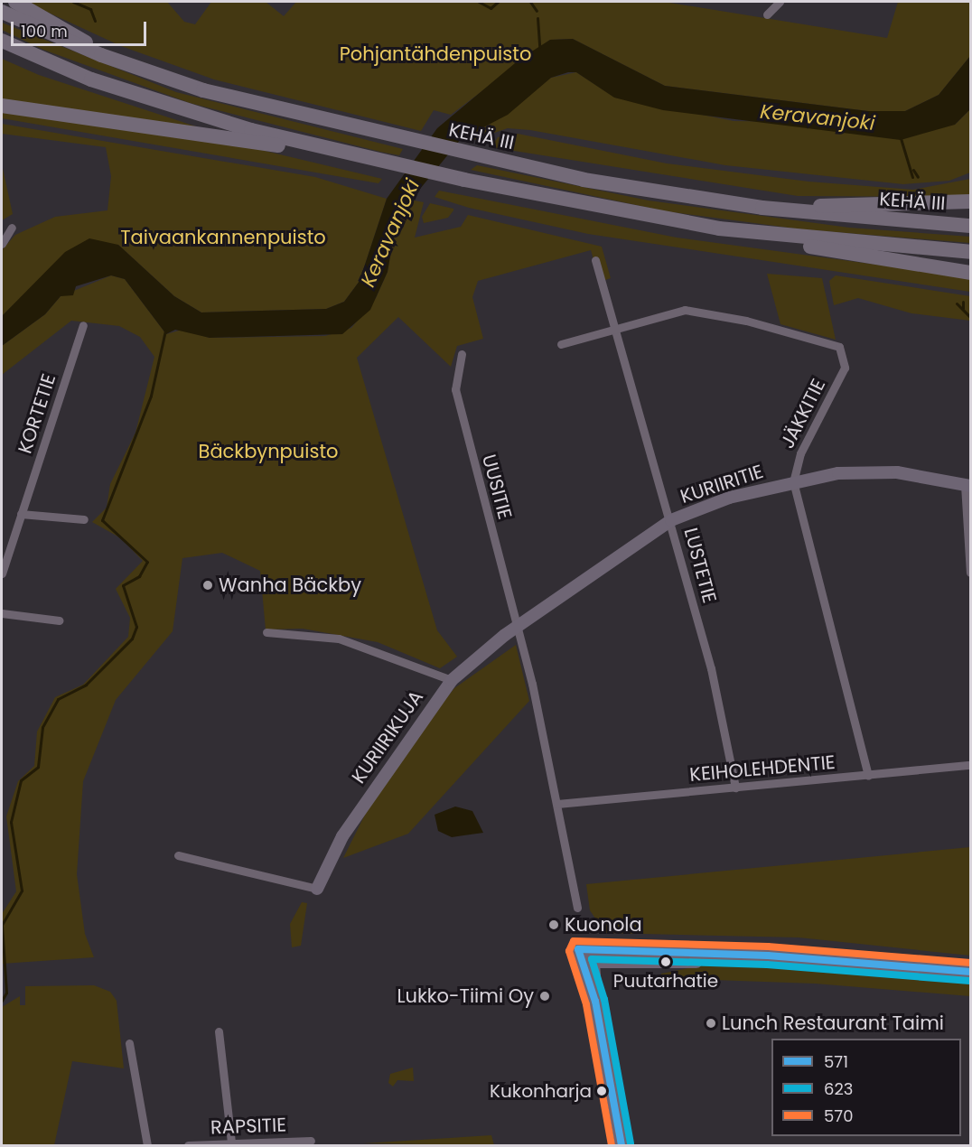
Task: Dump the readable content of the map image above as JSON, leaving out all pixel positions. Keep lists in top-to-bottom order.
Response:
{
  "streets": {
    "highway": ["KEHÄ III"],
    "street": [
      "KORTETIE",
      "JÄKKITIE",
      "KURIIRITIE",
      "UUSITIE",
      "LUSTETIE",
      "KURIIRIKUJA",
      "KEIHOLEHDENTIE",
      "RAPSITIE"
    ]
  },
  "crossings": [
    ["JÄKKITIE", "KURIIRITIE"],
    ["JÄKKITIE", "LUSTETIE"],
    ["JÄKKITIE", "KEIHOLEHDENTIE"],
    ["KURIIRITIE", "UUSITIE"],
    ["KURIIRITIE", "LUSTETIE"],
    ["KURIIRITIE", "KURIIRIKUJA"],
    ["UUSITIE", "KURIIRIKUJA"],
    ["LUSTETIE", "KEIHOLEHDENTIE"]
  ],
  "water": ["Keravanjoki"],
  "parks": ["Pohjantähdenpuisto", "Taivaankannenpuisto", "Bäckbynpuisto"],
  "places": [
    "Wanha Bäckby",
    "Kuonola",
    "Puutarhatie",
    "Lukko-Tiimi Oy",
    "Lunch Restaurant Taimi",
    "Kukonharja"
  ],
  "lines": ["transit line 570", "transit line 571", "transit line 623"],
  "legend": ["571", "623", "570"],
  "scale_bar": "100 m"
}
